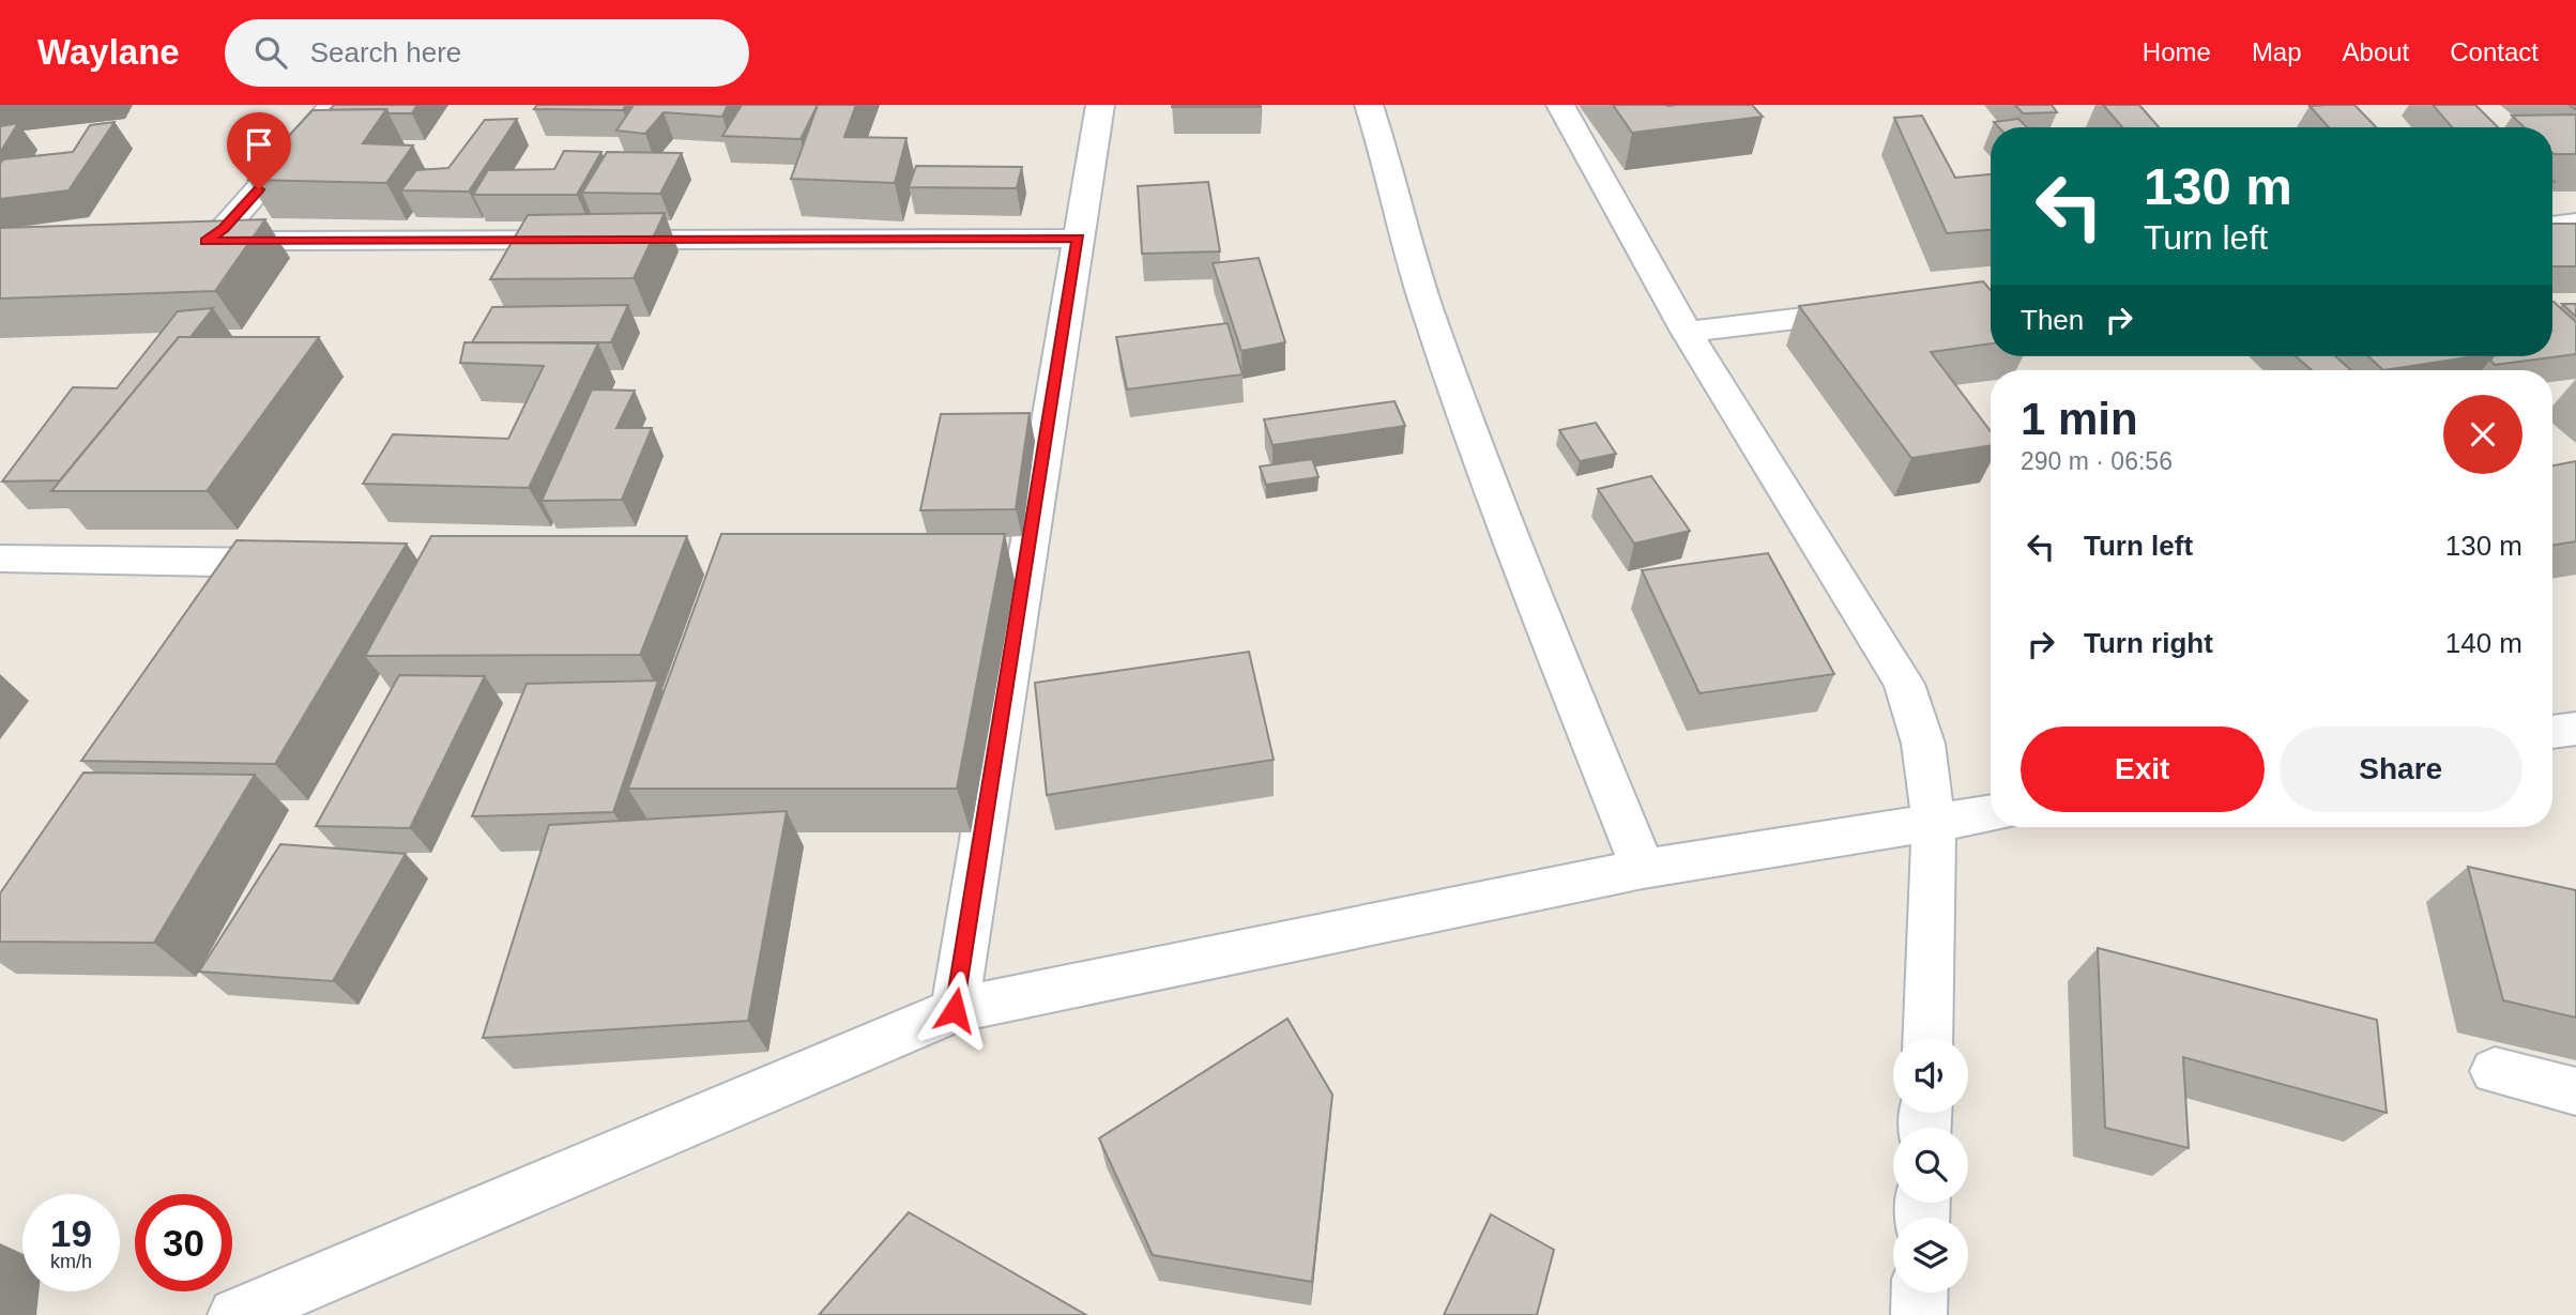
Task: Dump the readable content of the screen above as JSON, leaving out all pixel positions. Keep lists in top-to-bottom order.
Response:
{
  "page": {
    "header": "Waylane",
    "search": "Search here",
    "nav": [
      "Home",
      "Map",
      "About",
      "Contact"
    ],
    "turn": ["130 m", "Turn left"],
    "then": "Then",
    "heading": ["1 min", "290 m · 06:56"],
    "list": [
      {
        "name": "Turn left",
        "value": "130 m"
      },
      {
        "name": "Turn right",
        "value": "140 m"
      }
    ],
    "buttons": ["Exit", "Share"],
    "speed": "19 km/h",
    "limit": "30"
  }
}
